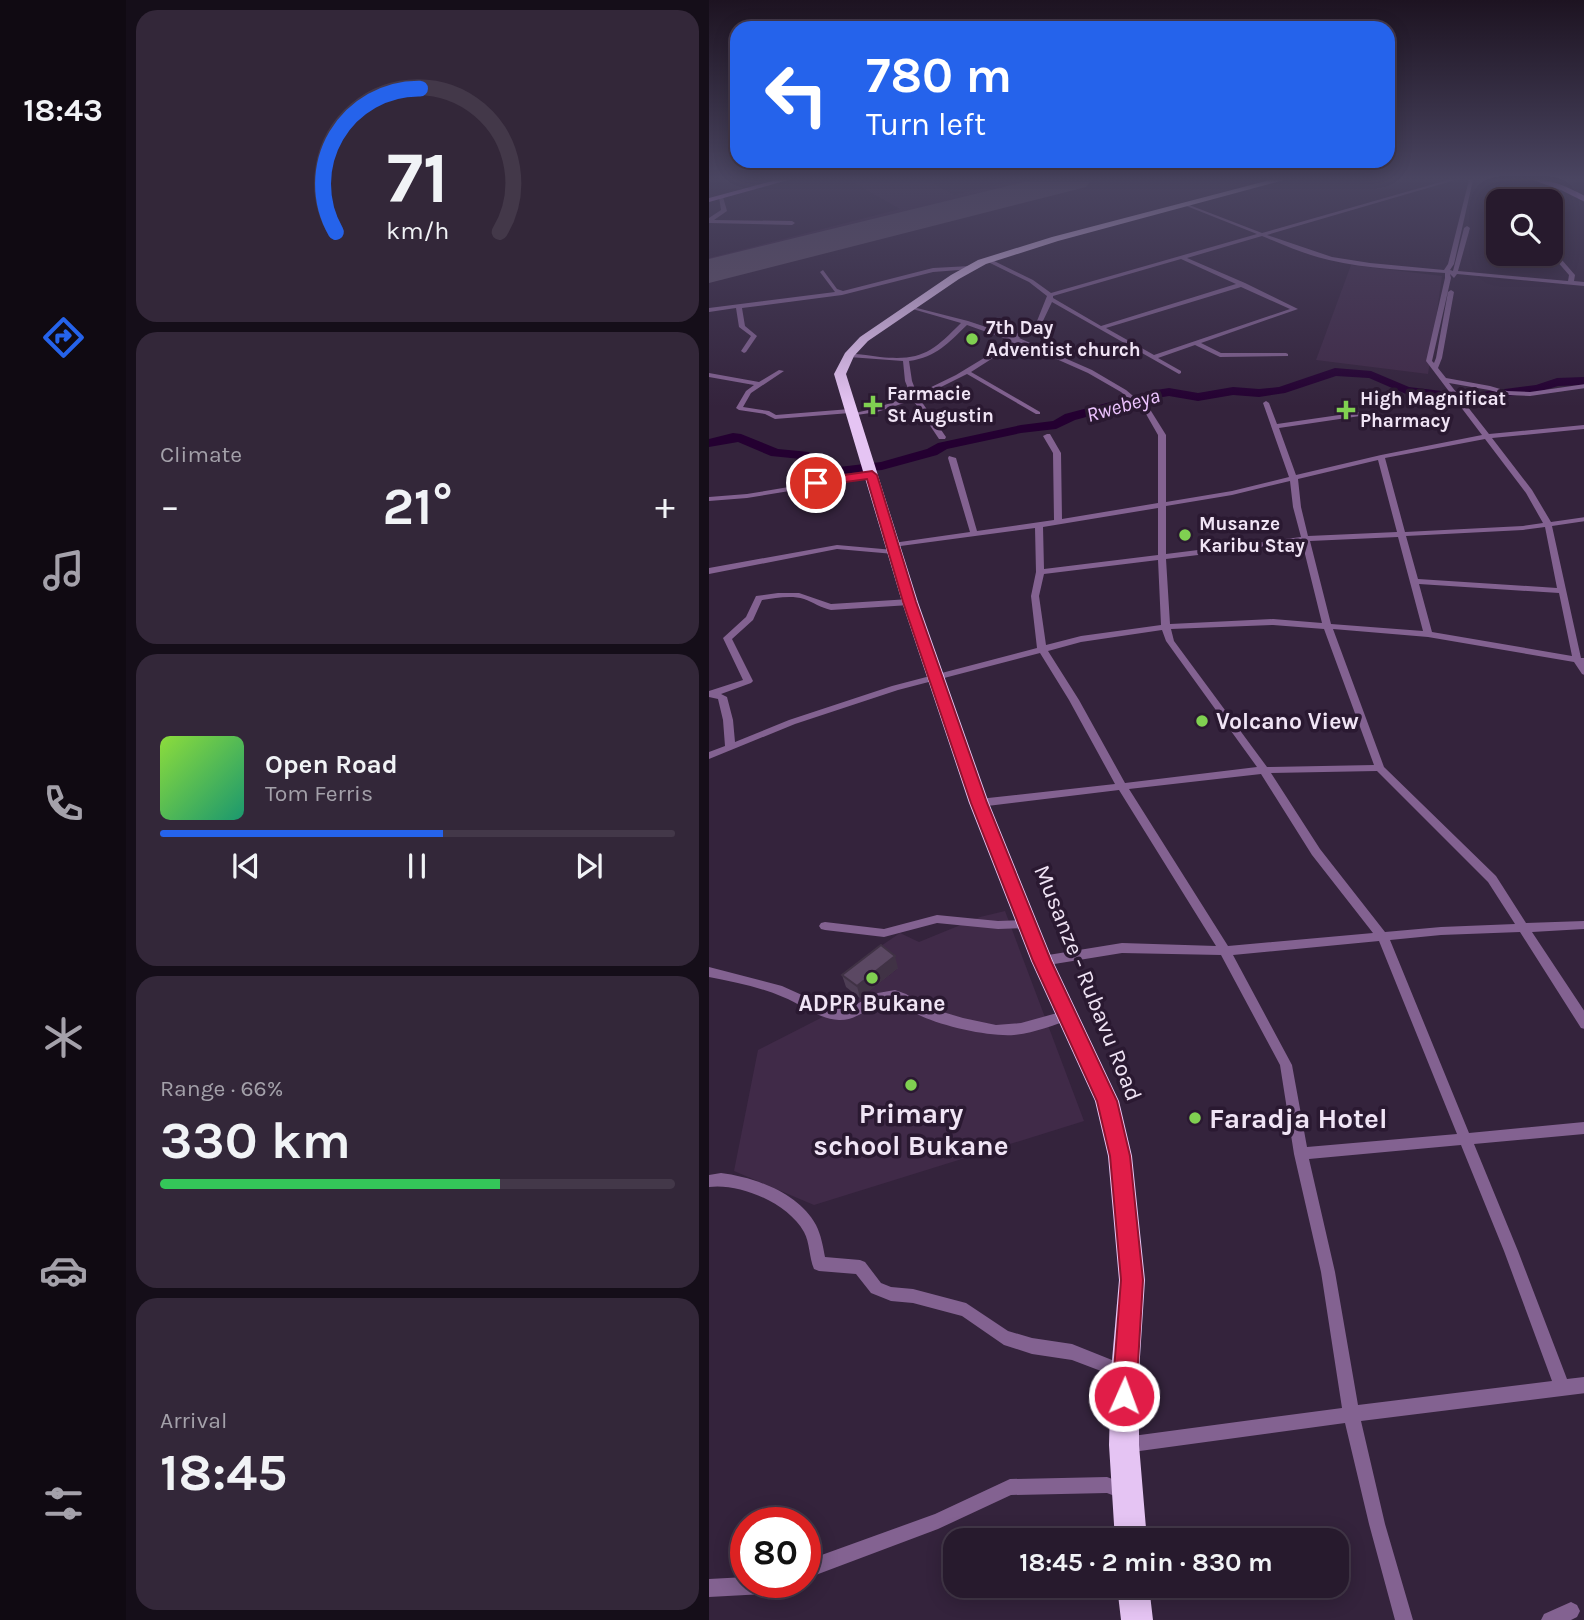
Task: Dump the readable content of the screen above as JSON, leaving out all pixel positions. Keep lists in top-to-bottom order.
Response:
{
  "streets": {
    "highway": ["Musanze - Rubavu Road"]
  },
  "water": ["Rwebeya"],
  "places": {
    "other": [
      "7th Day Adventist church",
      "Musanze Karibu Stay",
      "Volcano View",
      "ADPR Bukane",
      "Primary school Bukane",
      "Faradja Hotel"
    ],
    "health": ["Farmacie St Augustin", "High Magnificat Pharmacy"]
  },
  "page": {
    "tabs": "18:43",
    "turn": ["780 m", "Turn left"],
    "tile": [
      "Climate",
      ["Range · 66%", "330 km"],
      ["Arrival", "18:45"]
    ],
    "heat": ["−", "21°", "+"],
    "song": ["Open Road", "Tom Ferris"],
    "limit": "80",
    "trip": "18:45 · 2 min · 830 m",
    "gauge": ["71", "km/h"]
  }
}
